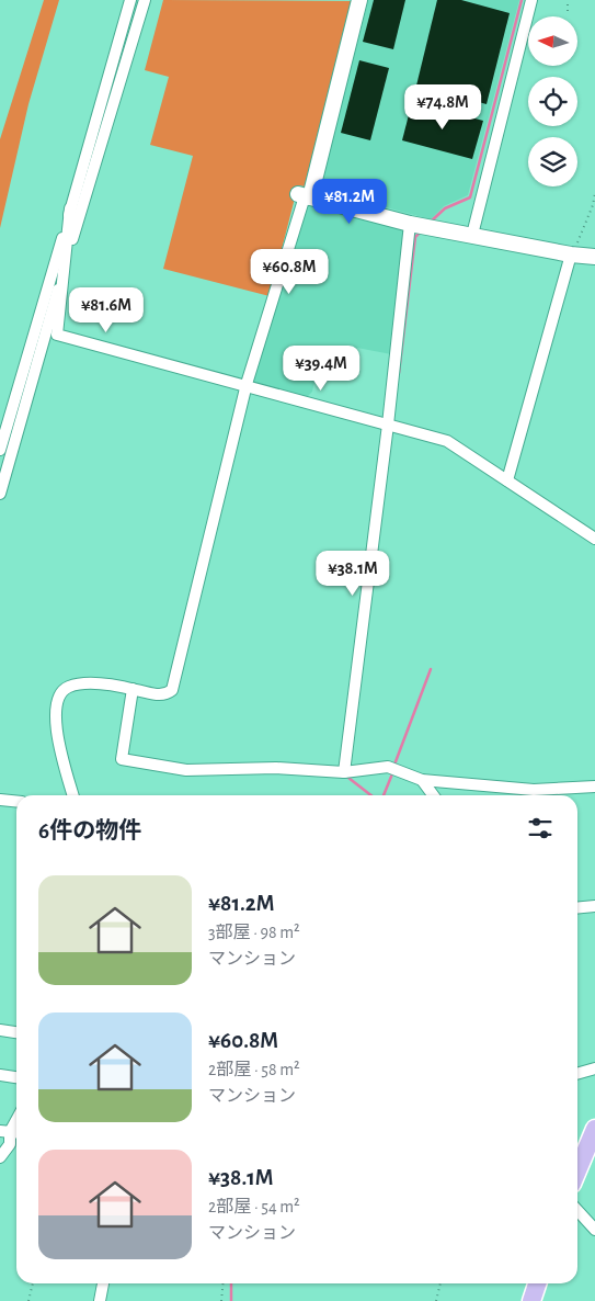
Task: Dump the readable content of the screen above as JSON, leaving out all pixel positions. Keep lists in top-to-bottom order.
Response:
{
  "north": "left",
  "page": {
    "price": [
      "¥74.8M",
      "¥81.2M",
      "¥60.8M",
      "¥81.6M",
      "¥39.4M",
      "¥38.1M"
    ],
    "heading": "6件の物件",
    "list": [
      {
        "name": "¥81.2M",
        "note": "3部屋 · 98 m² · マンション"
      },
      {
        "name": "¥60.8M",
        "note": "2部屋 · 58 m² · マンション"
      },
      {
        "name": "¥38.1M",
        "note": "2部屋 · 54 m² · マンション"
      }
    ]
  }
}
